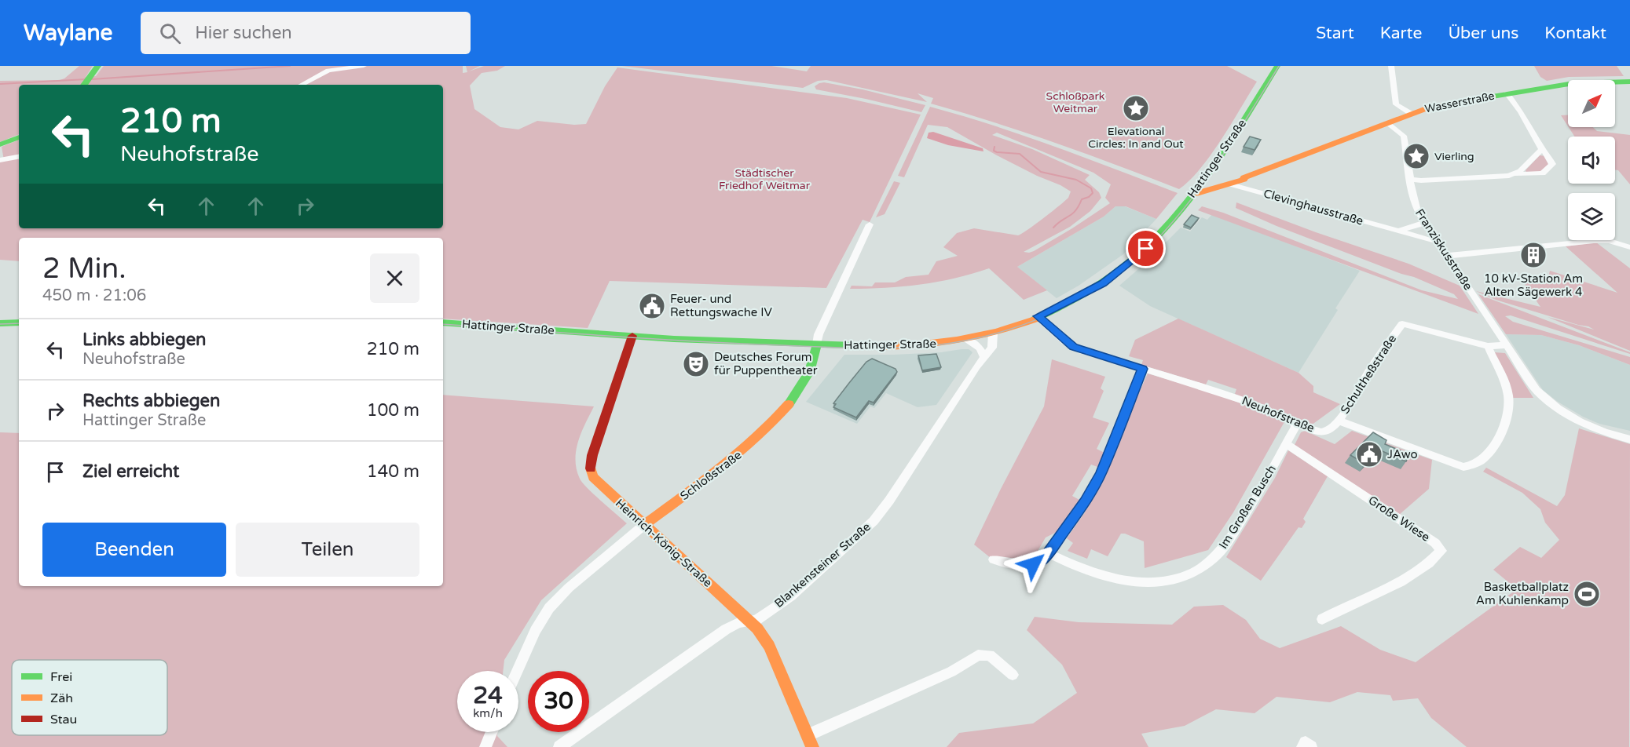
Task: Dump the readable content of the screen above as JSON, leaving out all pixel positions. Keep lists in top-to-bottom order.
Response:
{
  "streets": {
    "main road": [
      "Wasserstraße",
      "Hattinger Straße",
      "Schloßstraße",
      "Heinrich-König-Straße"
    ],
    "street": [
      "Clevinghausstraße",
      "Franziskusstraße",
      "Schultheßstraße",
      "Neuhofstraße",
      "Im Großen Busch",
      "Große Wiese",
      "Blankensteiner Straße"
    ]
  },
  "crossings": [
    ["Wasserstraße", "Hattinger Straße"],
    ["Wasserstraße", "Clevinghausstraße"],
    ["Wasserstraße", "Franziskusstraße"],
    ["Hattinger Straße", "Neuhofstraße"],
    ["Hattinger Straße", "Schloßstraße"],
    ["Hattinger Straße", "Heinrich-König-Straße"],
    ["Hattinger Straße", "Blankensteiner Straße"],
    ["Clevinghausstraße", "Franziskusstraße"],
    ["Franziskusstraße", "Schultheßstraße"],
    ["Schultheßstraße", "Neuhofstraße"],
    ["Neuhofstraße", "Im Großen Busch"],
    ["Schloßstraße", "Heinrich-König-Straße"],
    ["Im Großen Busch", "Große Wiese"],
    ["Heinrich-König-Straße", "Blankensteiner Straße"]
  ],
  "parks": ["Schloßpark Weitmar", "Städtischer Friedhof Weitmar"],
  "places": {
    "place": ["Elevational Circles: In and Out", "Vierling"],
    "building": ["10 kV-Station Am Alten Sägewerk 4"],
    "public building": ["Feuer- und Rettungswache IV", "JAwo"],
    "theatre": ["Deutsches Forum für Puppentheater"],
    "sports": ["Basketballplatz Am Kuhlenkamp"]
  },
  "legend": ["Frei", "Zäh", "Stau"],
  "north": "top right",
  "page": {
    "header": "Waylane",
    "search": "Hier suchen",
    "nav": [
      "Start",
      "Karte",
      "Über uns",
      "Kontakt"
    ],
    "turn": ["210 m", "Neuhofstraße"],
    "heading": ["2 Min.", "450 m · 21:06"],
    "list": [
      {
        "name": "Links abbiegen",
        "note": "Neuhofstraße",
        "value": "210 m"
      },
      {
        "name": "Rechts abbiegen",
        "note": "Hattinger Straße",
        "value": "100 m"
      },
      {
        "name": "Ziel erreicht",
        "value": "140 m"
      }
    ],
    "buttons": ["Beenden", "Teilen"],
    "speed": "24 km/h",
    "limit": "30"
  }
}
